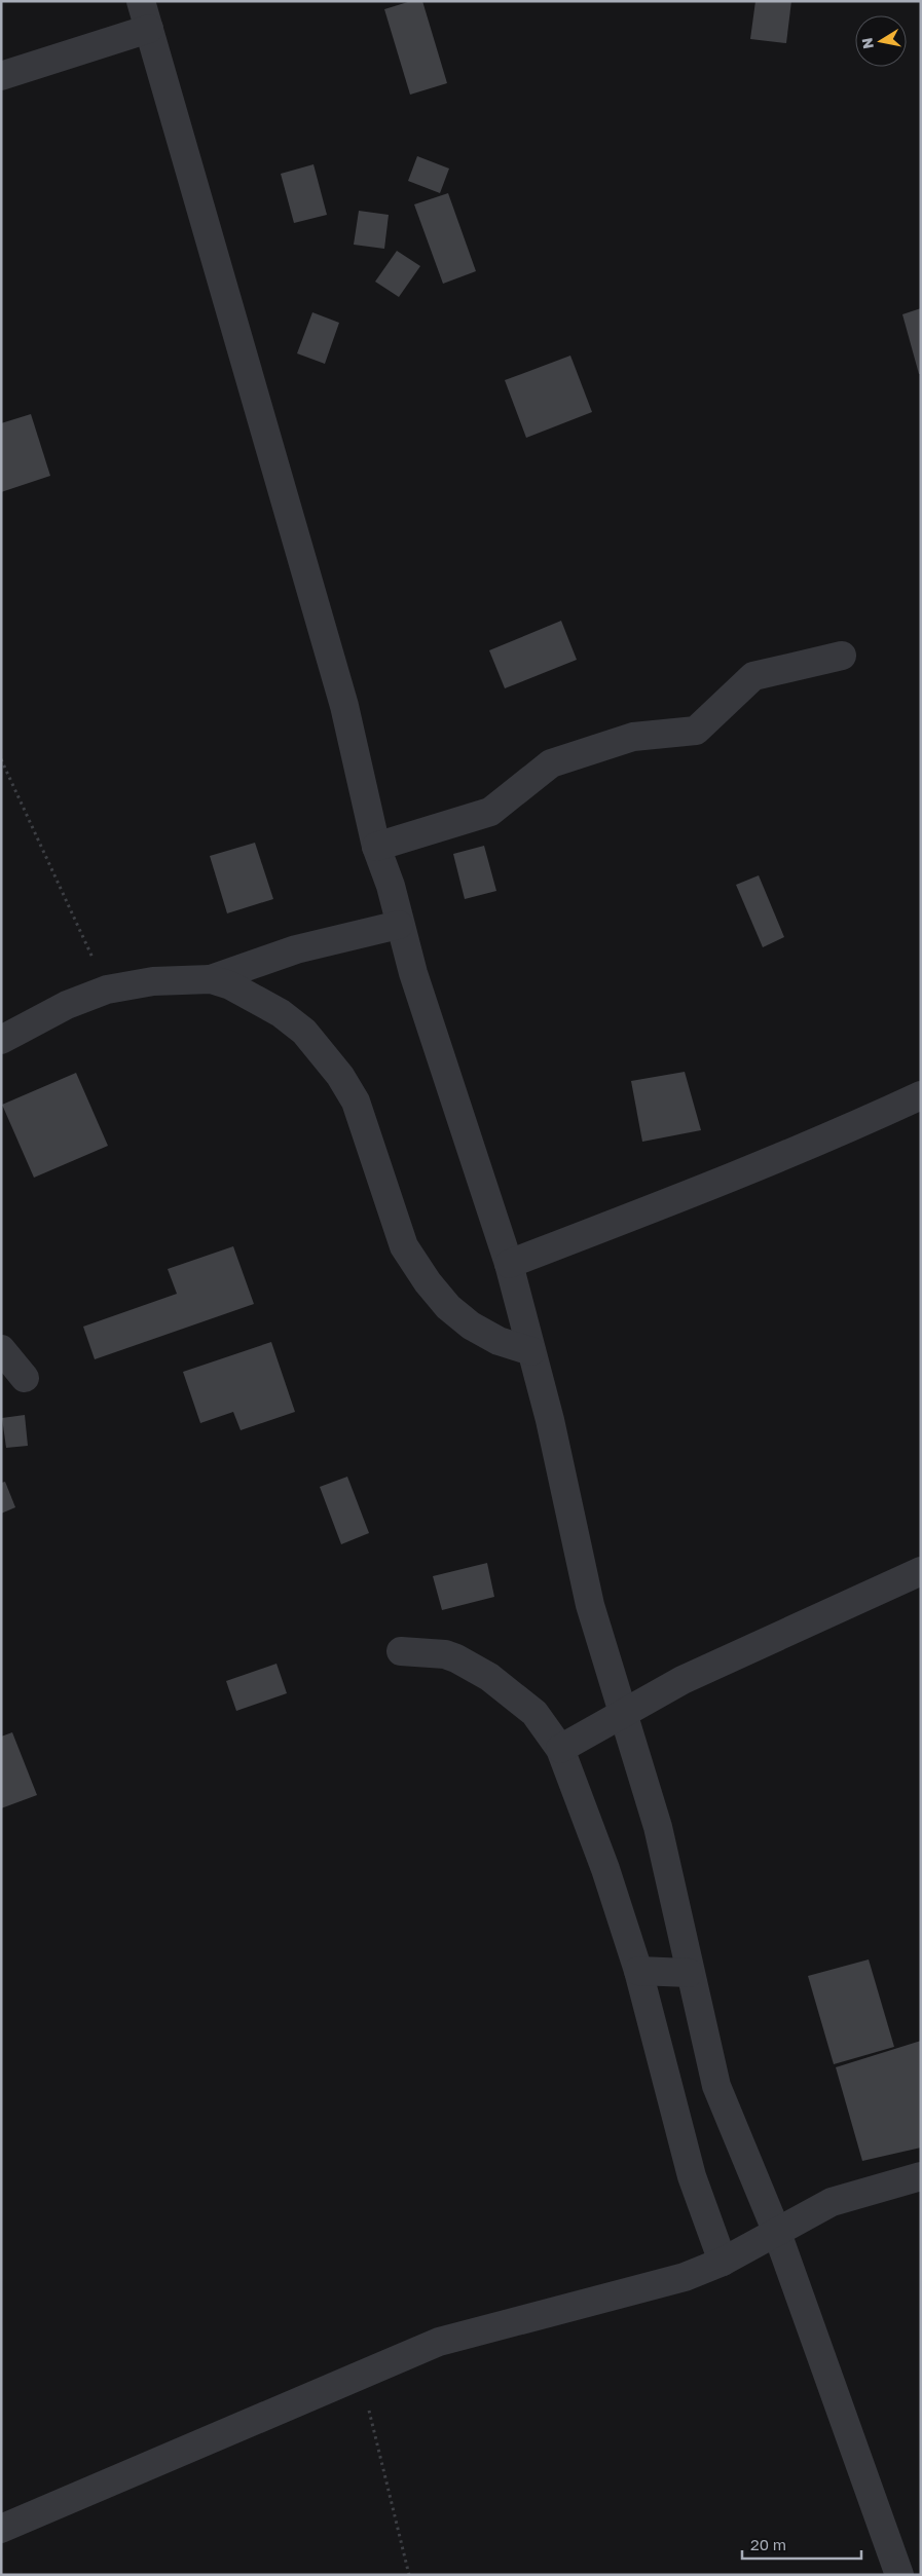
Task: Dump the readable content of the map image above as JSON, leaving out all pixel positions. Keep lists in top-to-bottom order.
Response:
{
  "scale_bar": "20 m",
  "north": "left"
}
